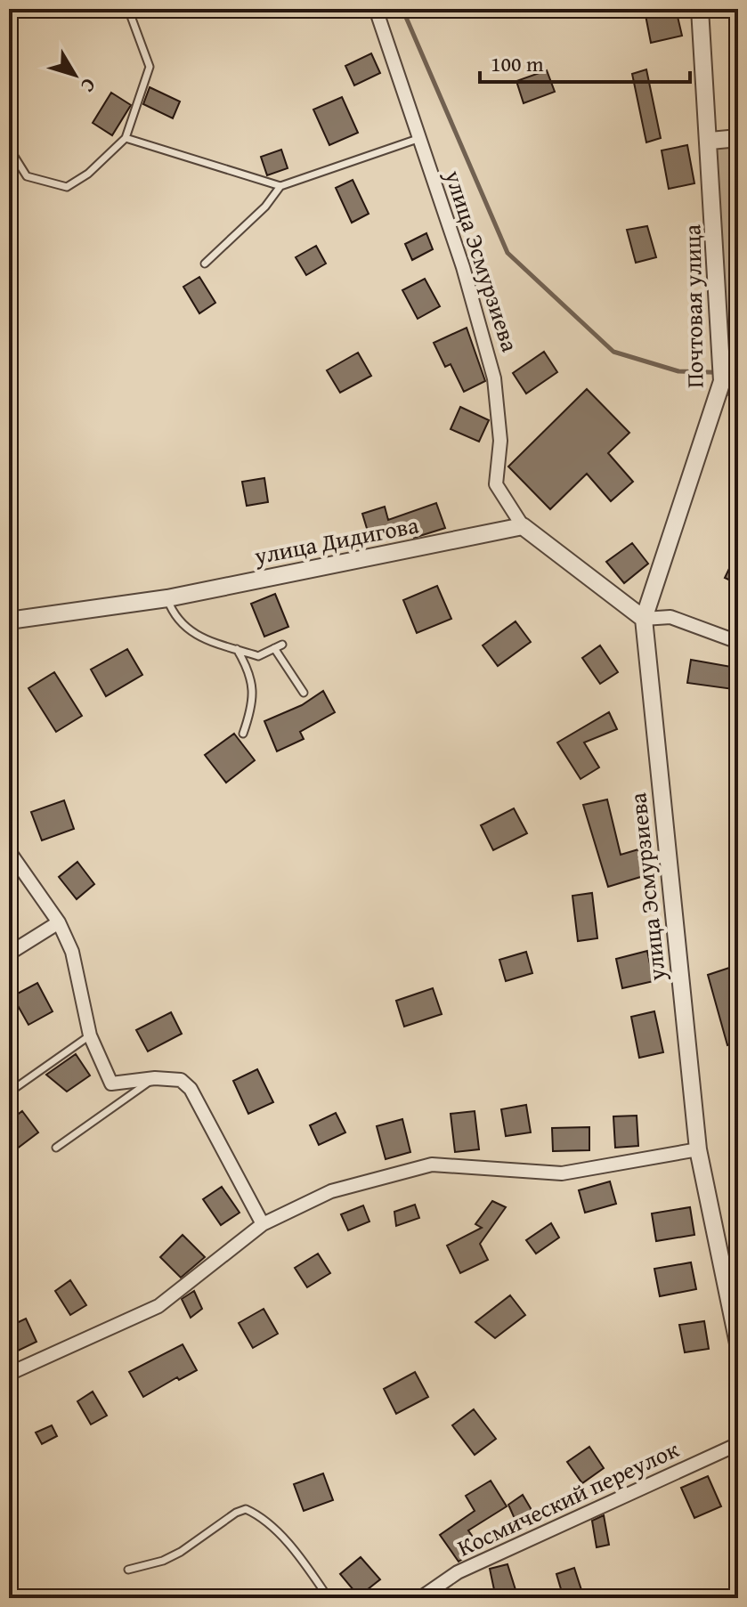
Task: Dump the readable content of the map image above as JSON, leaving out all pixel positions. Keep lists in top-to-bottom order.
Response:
{
  "streets": {
    "street": [
      "улица Эсмурзиева",
      "Почтовая улица",
      "улица Дидигова",
      "Космический переулок"
    ]
  },
  "crossings": [
    ["улица Эсмурзиева", "Почтовая улица"],
    ["улица Эсмурзиева", "улица Дидигова"]
  ],
  "scale_bar": "100 m",
  "north": "bottom right"
}
